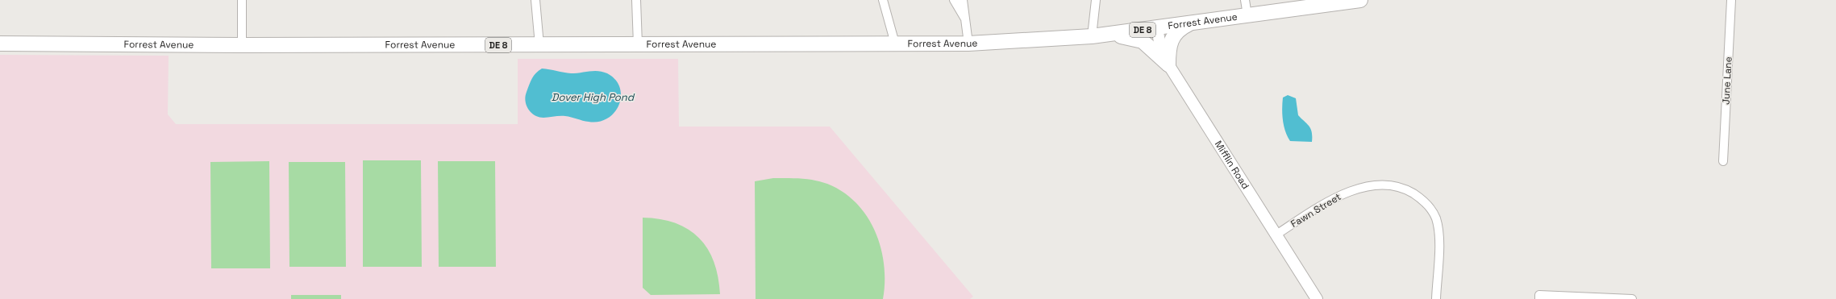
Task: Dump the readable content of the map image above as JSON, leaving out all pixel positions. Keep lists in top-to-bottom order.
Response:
{
  "streets": {
    "highway": ["Forrest Avenue", "DE 8"],
    "main road": ["Mifflin Road"],
    "street": ["June Lane", "Fawn Street"]
  },
  "crossings": [
    ["Forrest Avenue", "Mifflin Road"],
    ["Mifflin Road", "Fawn Street"]
  ],
  "water": ["Dover High Pond"]
}
